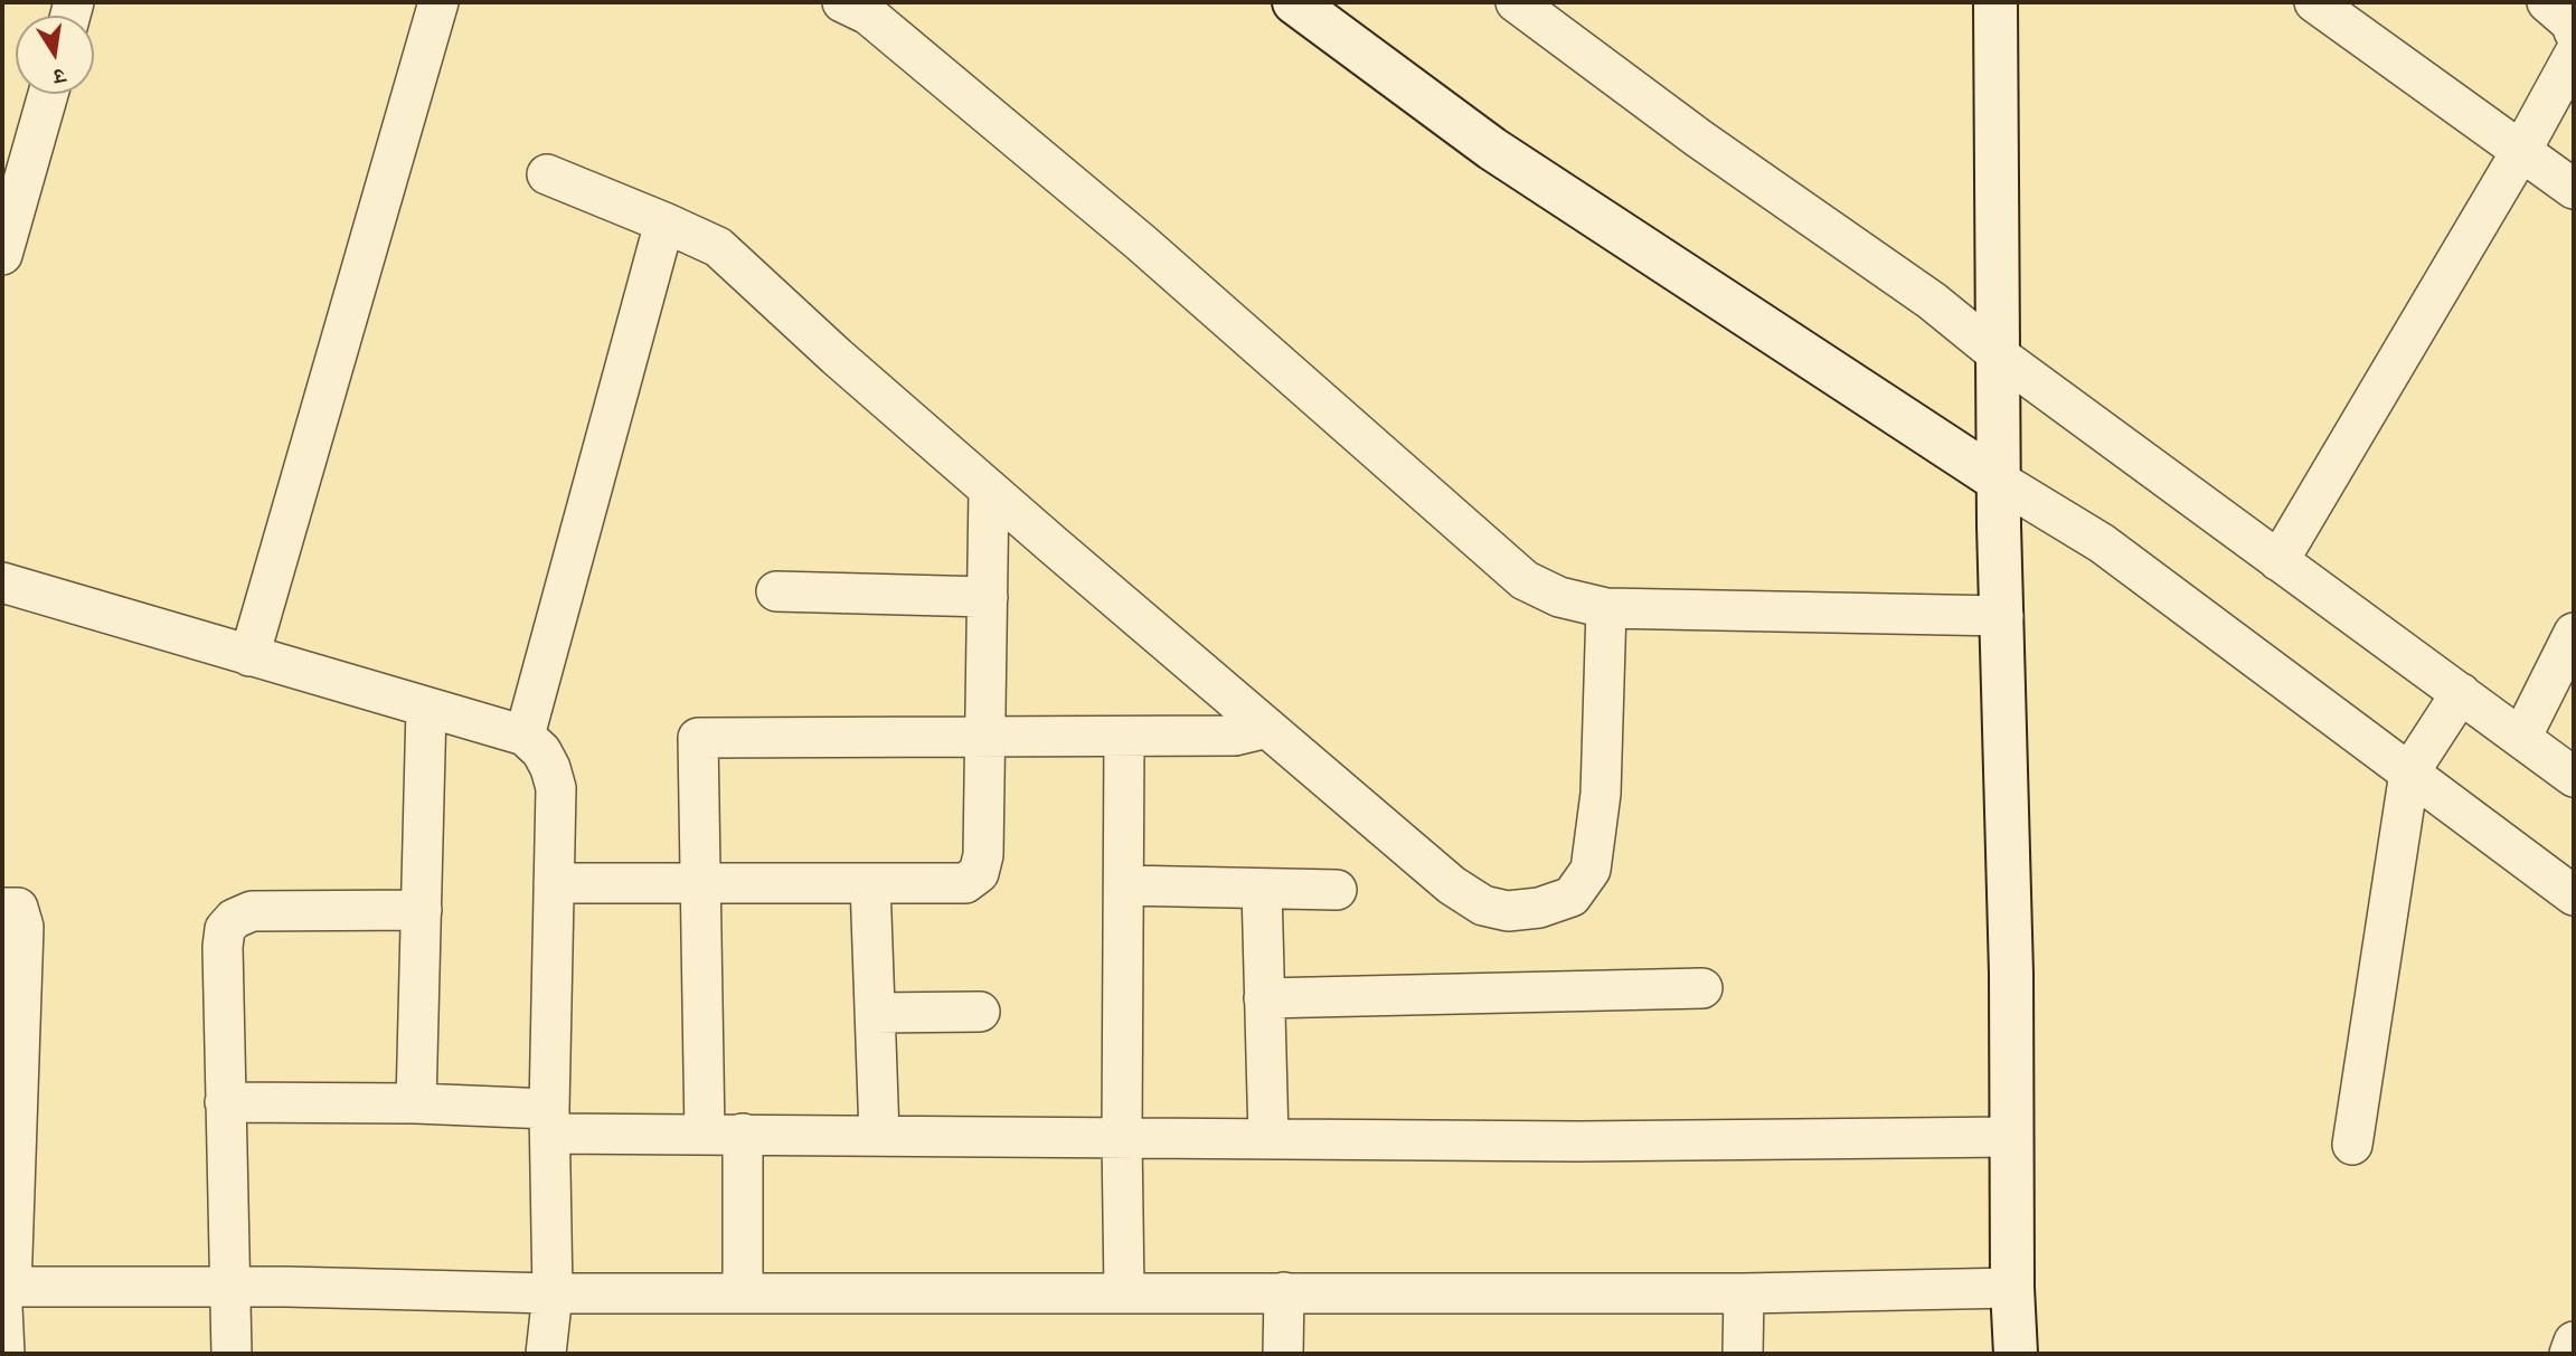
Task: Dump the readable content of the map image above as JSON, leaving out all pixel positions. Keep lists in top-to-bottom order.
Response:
{
  "north": "bottom"
}
